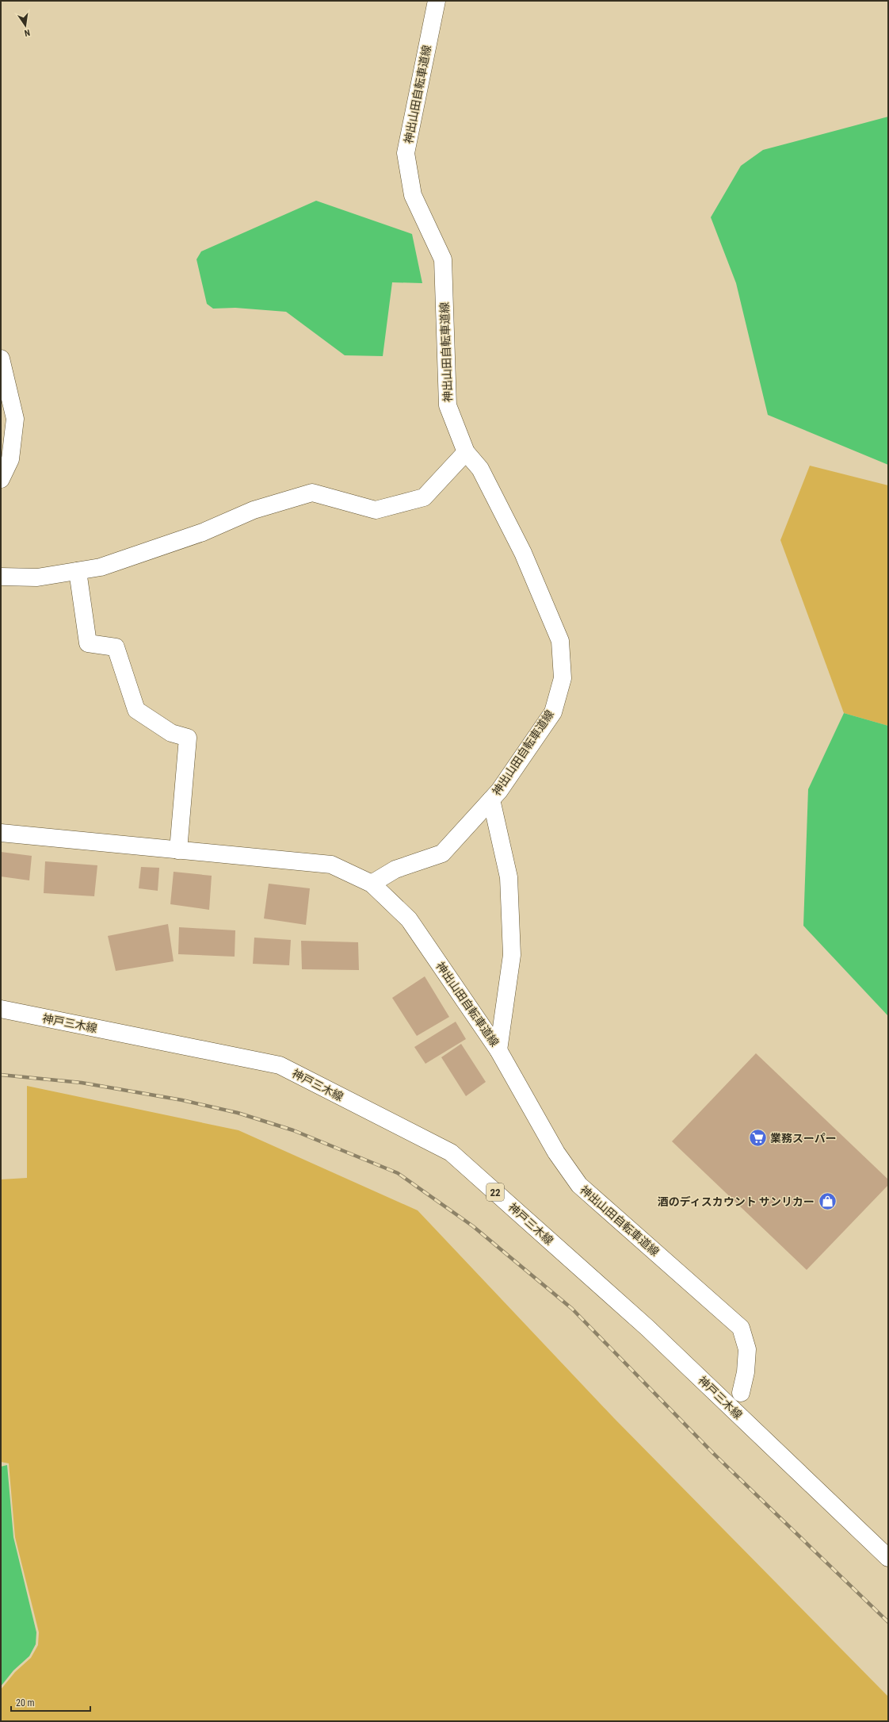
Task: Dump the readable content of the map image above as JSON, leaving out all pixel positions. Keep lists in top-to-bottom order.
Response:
{
  "streets": {
    "main road": ["神出山田自転車道線", "神戸三木線", "22"]
  },
  "places": {
    "supermarket": ["業務スーパー"],
    "shop": ["酒のディスカウント サンリカー"]
  },
  "scale_bar": "20 m",
  "north": "bottom"
}
